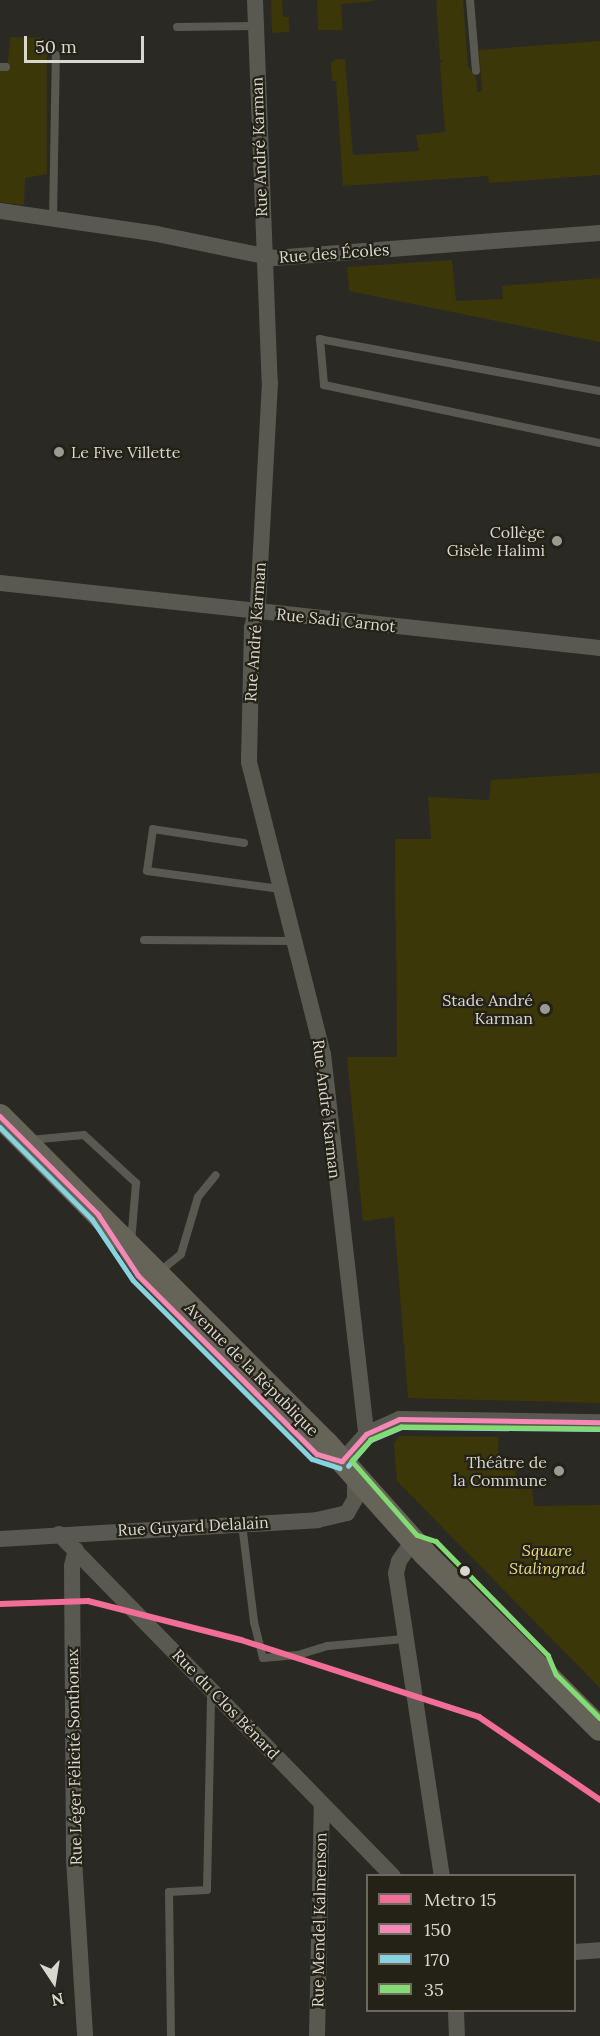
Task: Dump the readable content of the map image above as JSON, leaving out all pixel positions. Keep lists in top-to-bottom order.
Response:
{
  "streets": {
    "main road": ["Avenue de la République"],
    "street": [
      "Rue André Karman",
      "Rue des Écoles",
      "Rue Sadi Carnot",
      "Rue Guyard Delalain",
      "Rue du Clos Bénard",
      "Rue Léger Félicité Sonthonax",
      "Rue Mendel Kalmenson"
    ]
  },
  "crossings": [
    ["Rue André Karman", "Rue des Écoles"],
    ["Rue André Karman", "Rue Sadi Carnot"],
    ["Avenue de la République", "Rue Guyard Delalain"],
    ["Rue Guyard Delalain", "Rue du Clos Bénard"],
    ["Rue du Clos Bénard", "Rue Léger Félicité Sonthonax"],
    ["Rue du Clos Bénard", "Rue Mendel Kalmenson"]
  ],
  "parks": ["Square Stalingrad"],
  "places": [
    "Le Five Villette",
    "Collège Gisèle Halimi",
    "Stade André Karman",
    "Théâtre de la Commune"
  ],
  "lines": [
    "transit line 150",
    "transit line 170",
    "transit line 35",
    "metro line 15"
  ],
  "legend": [
    "Metro 15",
    "150",
    "170",
    "35"
  ],
  "scale_bar": "50 m",
  "north": "bottom"
}
